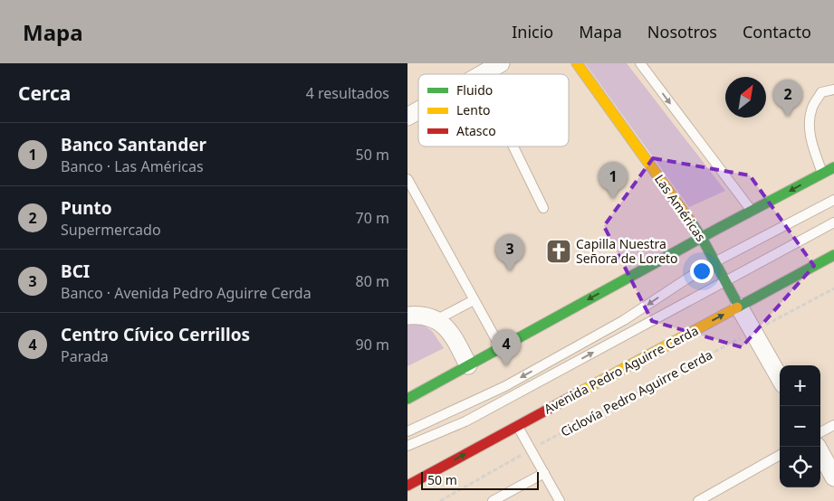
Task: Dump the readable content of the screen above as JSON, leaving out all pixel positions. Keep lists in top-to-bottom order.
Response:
{
  "streets": {
    "main road": ["Las Américas", "Avenida Pedro Aguirre Cerda"],
    "path": ["Ciclovía Pedro Aguirre Cerda"]
  },
  "crossings": [
    ["Las Américas", "Avenida Pedro Aguirre Cerda"],
    ["Las Américas", "Ciclovía Pedro Aguirre Cerda"]
  ],
  "places": {
    "church": ["Capilla Nuestra Señora de Loreto"]
  },
  "legend": ["Fluido", "Lento", "Atasco"],
  "scale_bar": "50 m",
  "north": "top right",
  "page": {
    "header": "Mapa",
    "nav": [
      "Inicio",
      "Mapa",
      "Nosotros",
      "Contacto"
    ],
    "heading": ["Cerca", "4 resultados"],
    "pins": [
      "2",
      "1",
      "3",
      "4"
    ],
    "list": [
      {
        "mark": "1",
        "name": "Banco Santander",
        "note": "Banco · Las Américas",
        "value": "50 m"
      },
      {
        "mark": "2",
        "name": "Punto",
        "note": "Supermercado",
        "value": "70 m"
      },
      {
        "mark": "3",
        "name": "BCI",
        "note": "Banco · Avenida Pedro Aguirre Cerda",
        "value": "80 m"
      },
      {
        "mark": "4",
        "name": "Centro Cívico Cerrillos",
        "note": "Parada",
        "value": "90 m"
      }
    ],
    "map_buttons": ["+", "−"],
    "scale": "50 m"
  }
}
